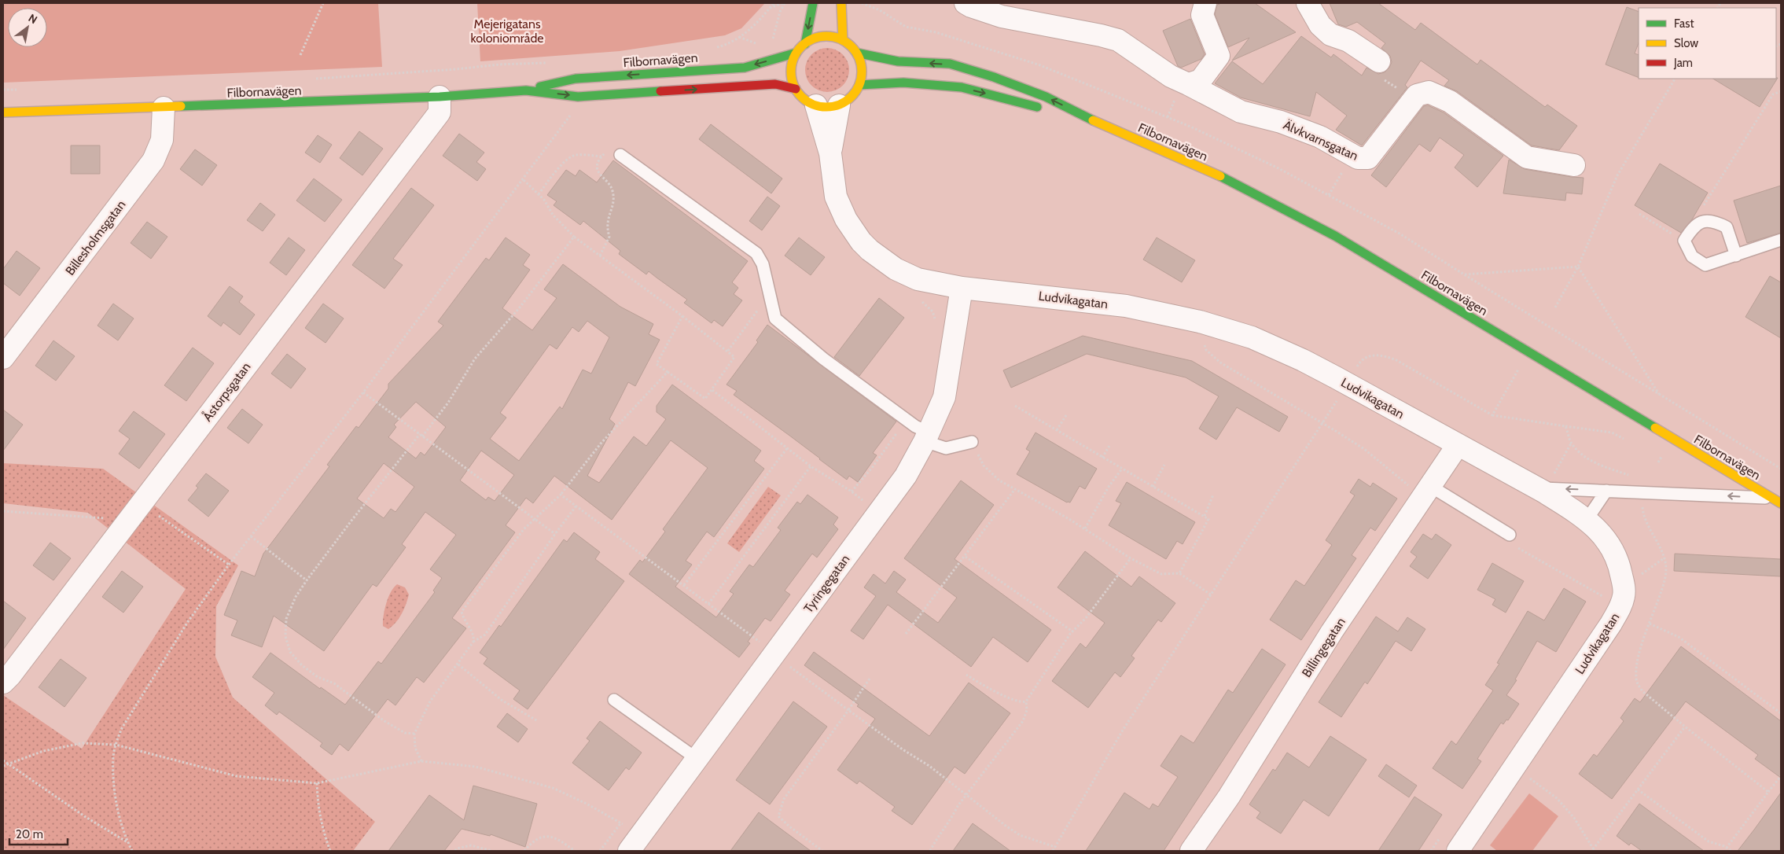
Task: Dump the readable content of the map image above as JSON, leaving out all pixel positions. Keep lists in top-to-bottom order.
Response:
{
  "streets": {
    "street": [
      "Filbornavägen",
      "Älvkvarnsgatan",
      "Billesholmsgatan",
      "Ludvikagatan",
      "Åstorpsgatan",
      "Tyringegatan",
      "Billingegatan"
    ]
  },
  "crossings": [
    ["Filbornavägen", "Billesholmsgatan"],
    ["Filbornavägen", "Ludvikagatan"],
    ["Filbornavägen", "Åstorpsgatan"],
    ["Ludvikagatan", "Tyringegatan"],
    ["Ludvikagatan", "Billingegatan"]
  ],
  "parks": ["Mejerigatans koloniområde"],
  "legend": ["Fast", "Slow", "Jam"],
  "scale_bar": "20 m",
  "north": "top right"
}
